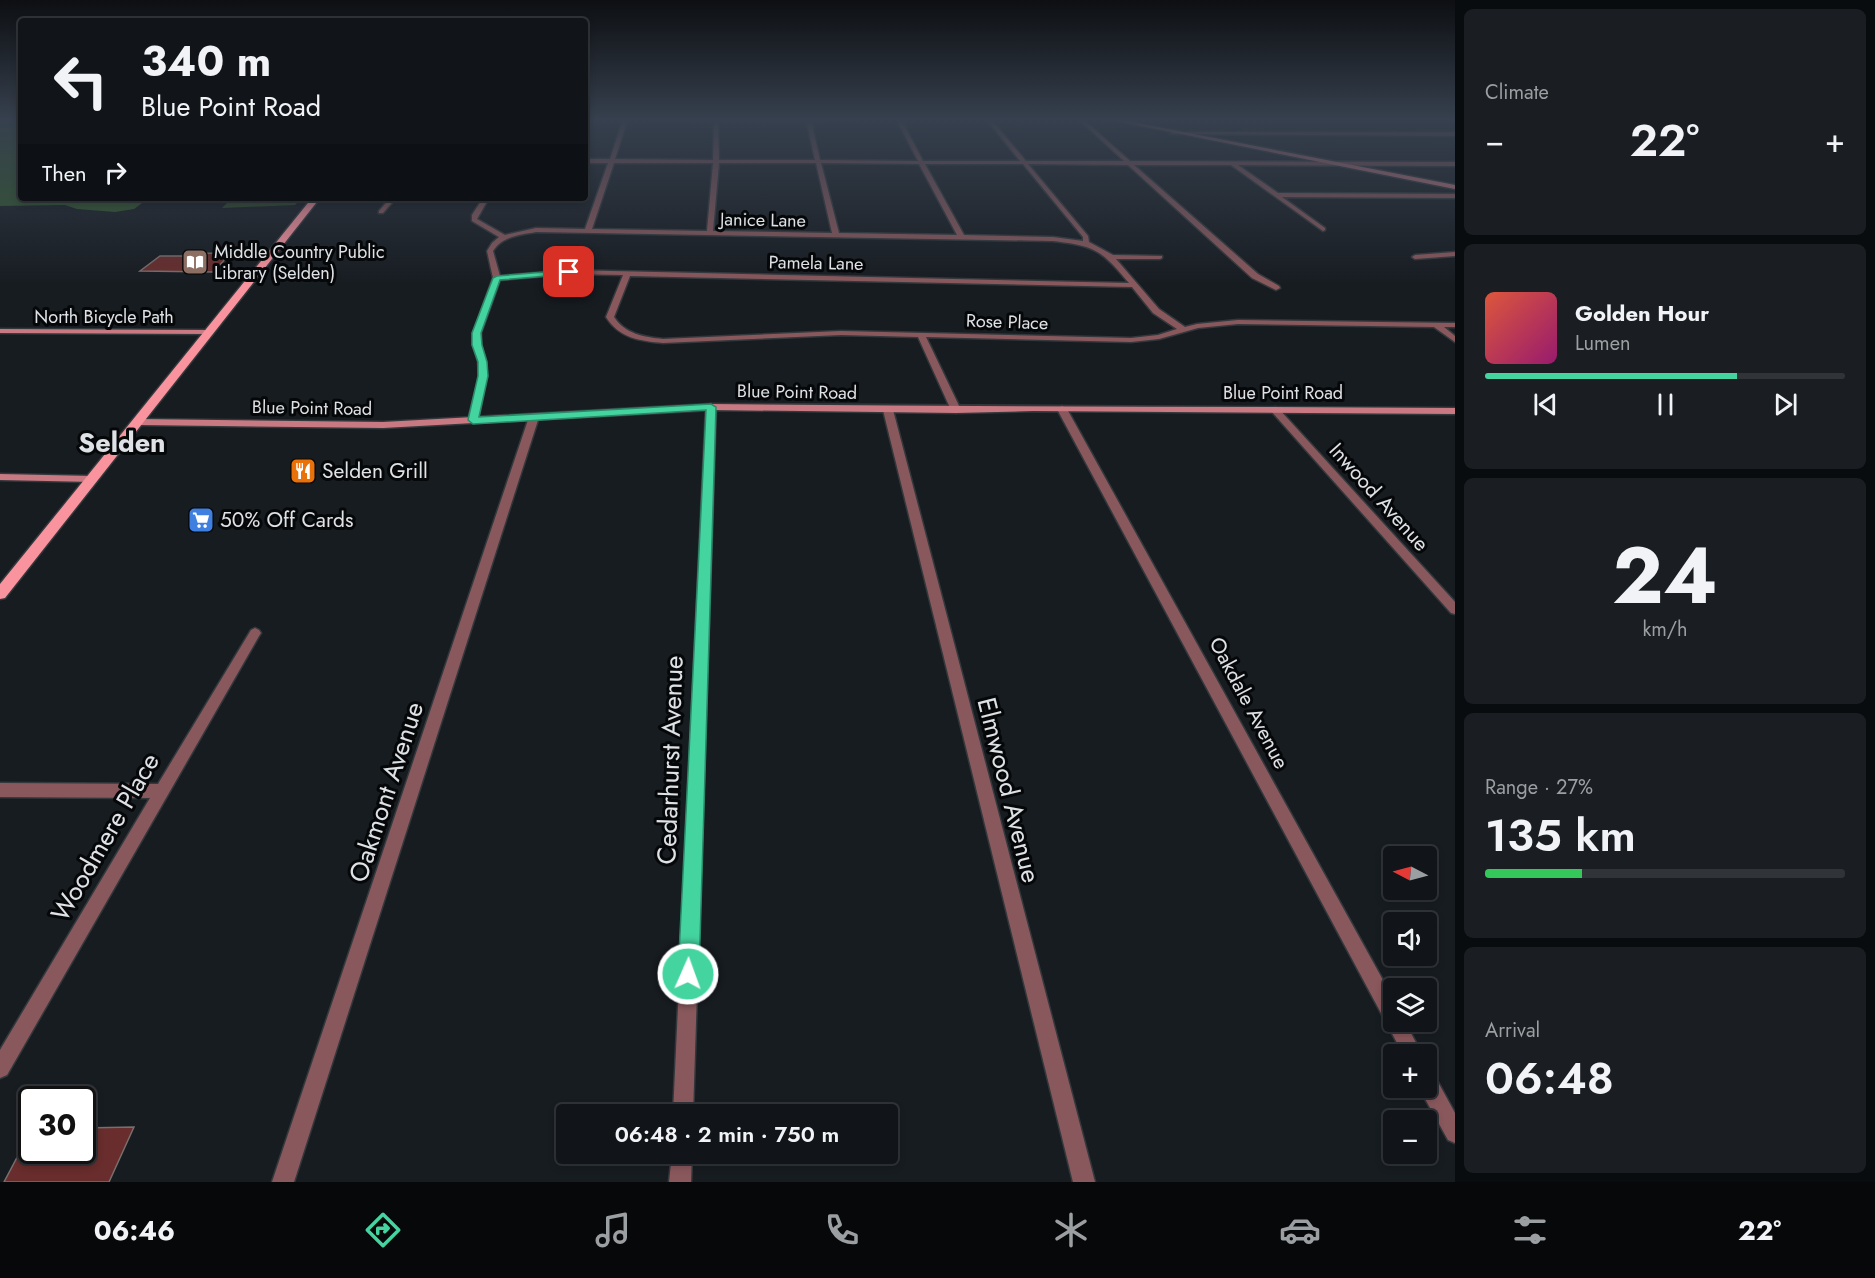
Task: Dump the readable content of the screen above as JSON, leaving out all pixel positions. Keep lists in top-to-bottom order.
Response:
{
  "streets": {
    "street": [
      "Janice Lane",
      "Pamela Lane",
      "North Bicycle Path",
      "Rose Place",
      "Blue Point Road",
      "Inwood Avenue",
      "Oakdale Avenue",
      "Cedarhurst Avenue",
      "Elmwood Avenue",
      "Oakmont Avenue",
      "Woodmere Place"
    ]
  },
  "crossings": [
    ["Janice Lane", "Pamela Lane"],
    ["Janice Lane", "Rose Place"],
    ["Pamela Lane", "Rose Place"],
    ["Blue Point Road", "Inwood Avenue"],
    ["Blue Point Road", "Oakdale Avenue"],
    ["Blue Point Road", "Cedarhurst Avenue"],
    ["Blue Point Road", "Elmwood Avenue"],
    ["Blue Point Road", "Oakmont Avenue"]
  ],
  "districts": ["Selden"],
  "places": {
    "library": ["Middle Country Public Library (Selden)"],
    "restaurant": ["Selden Grill"],
    "supermarket": ["50% Off Cards"]
  },
  "north": "left",
  "page": {
    "tile": [
      "Climate",
      ["24", "km/h"],
      ["Range · 27%", "135 km"],
      ["Arrival", "06:48"]
    ],
    "turn": ["340 m", "Blue Point Road"],
    "heat": ["−", "22°", "+"],
    "then": "Then",
    "song": ["Golden Hour", "Lumen"],
    "map_buttons": ["+", "−"],
    "limit": "30",
    "trip": "06:48 · 2 min · 750 m",
    "tabs": ["06:46", "22°"]
  }
}
